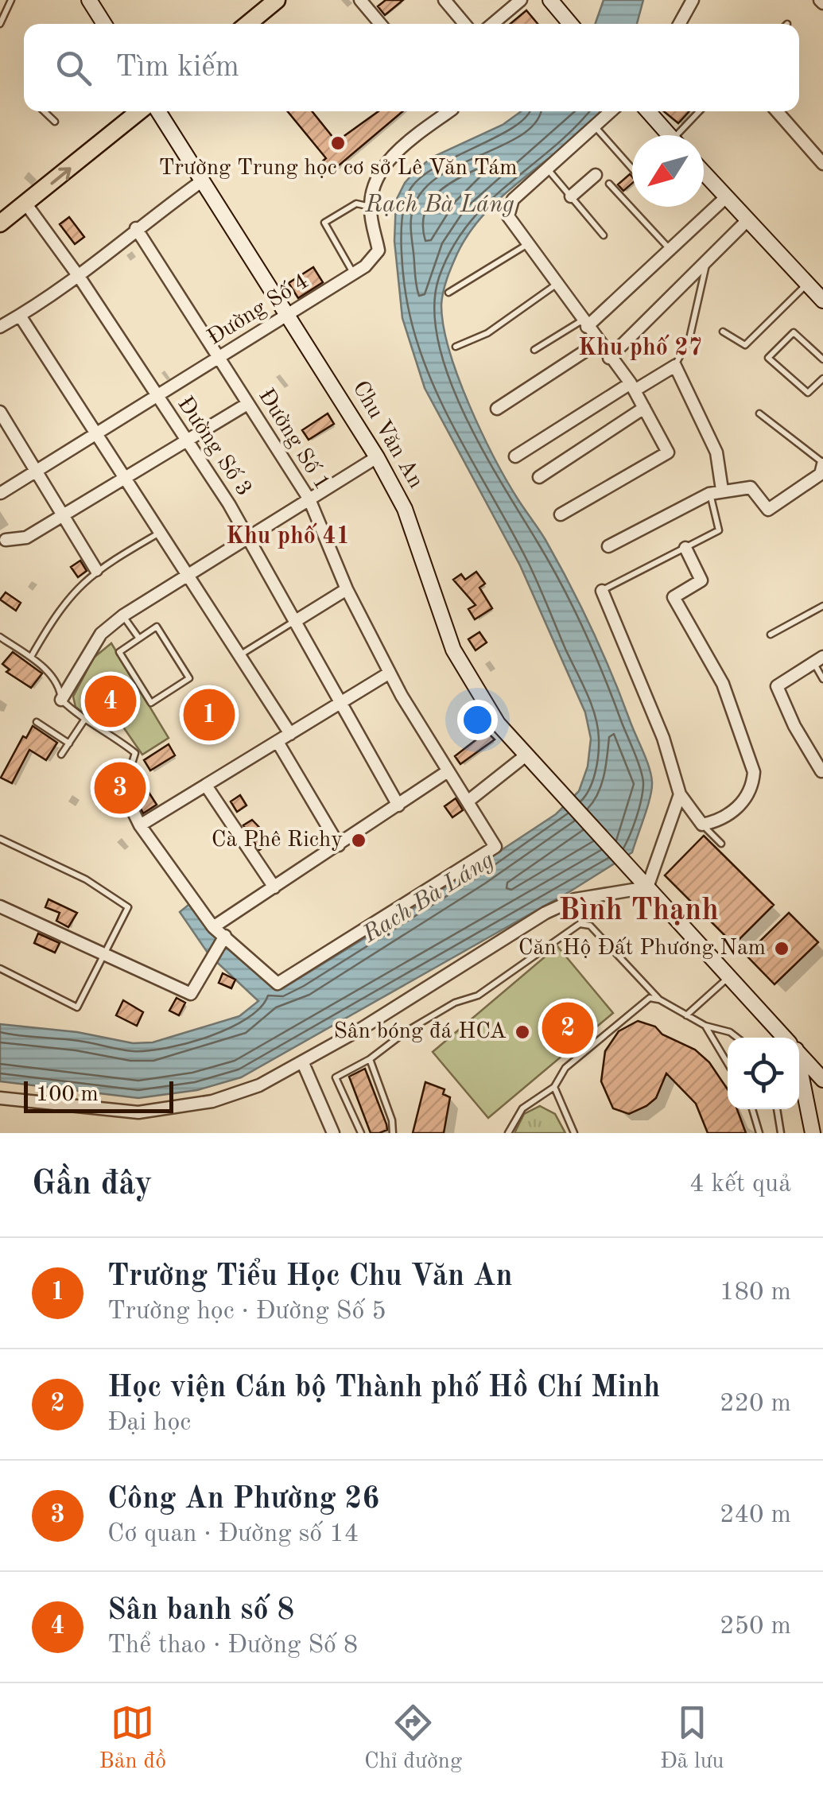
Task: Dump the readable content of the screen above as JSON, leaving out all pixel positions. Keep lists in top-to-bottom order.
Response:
{
  "streets": {
    "street": [
      "Đường Số 4",
      "Chu Văn An",
      "Đường Số 1",
      "Đường Số 3"
    ]
  },
  "crossings": [
    ["Đường Số 4", "Chu Văn An"],
    ["Đường Số 4", "Đường Số 1"],
    ["Đường Số 4", "Đường Số 3"]
  ],
  "districts": ["Khu phố 27", "Khu phố 41", "Bình Thạnh"],
  "water": ["Rạch Bà Láng"],
  "places": [
    "Trường Trung học cơ sở Lê Văn Tám",
    "Cà Phê Richy",
    "Căn Hộ Đất Phương Nam",
    "Sân bóng đá HCA"
  ],
  "scale_bar": "100 m",
  "north": "bottom left",
  "page": {
    "search": "Tìm kiếm",
    "pins": [
      "4",
      "1",
      "3",
      "2"
    ],
    "scale": "100 m",
    "heading": ["Gần đây", "4 kết quả"],
    "list": [
      {
        "mark": "1",
        "name": "Trường Tiểu Học Chu Văn An",
        "note": "Trường học · Đường Số 5",
        "value": "180 m"
      },
      {
        "mark": "2",
        "name": "Học viện Cán bộ Thành phố Hồ Chí Minh",
        "note": "Đại học",
        "value": "220 m"
      },
      {
        "mark": "3",
        "name": "Công An Phường 26",
        "note": "Cơ quan · Đường số 14",
        "value": "240 m"
      },
      {
        "mark": "4",
        "name": "Sân banh số 8",
        "note": "Thể thao · Đường Số 8",
        "value": "250 m"
      }
    ],
    "nav": ["Bản đồ", "Chỉ đường", "Đã lưu"]
  }
}
